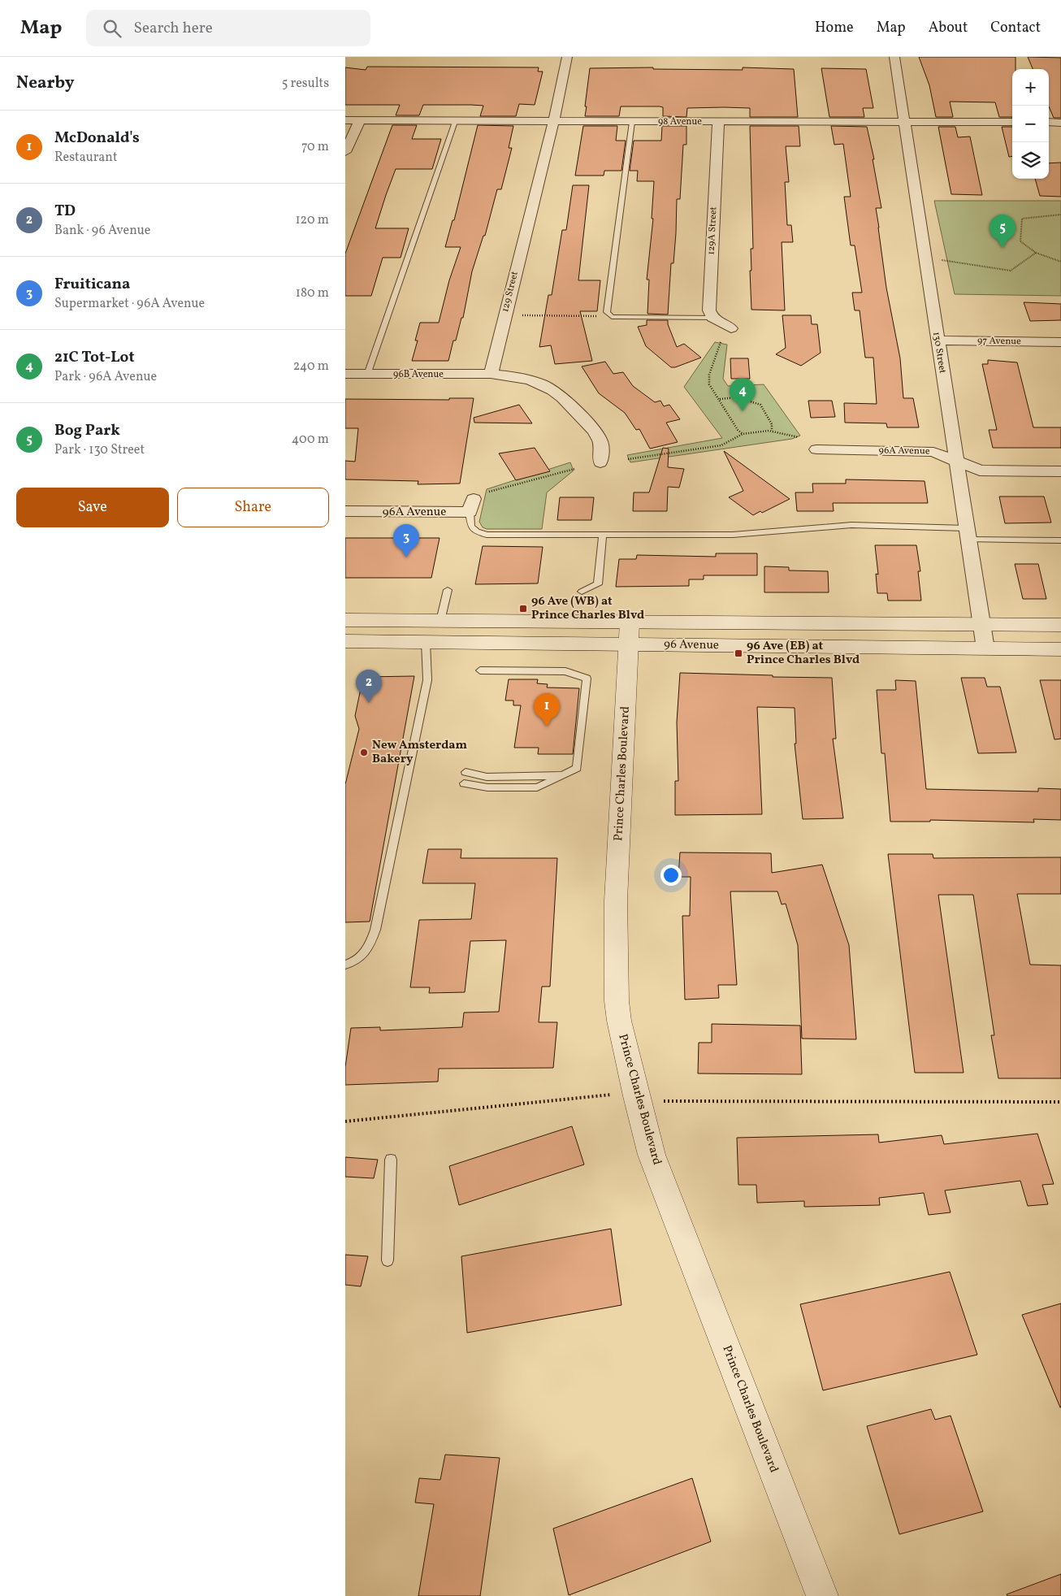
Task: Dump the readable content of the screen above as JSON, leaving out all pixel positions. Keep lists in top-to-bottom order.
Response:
{
  "streets": {
    "main road": ["96 Avenue", "Prince Charles Boulevard"],
    "street": [
      "98 Avenue",
      "129A Street",
      "129 Street",
      "97 Avenue",
      "130 Street",
      "96B Avenue",
      "96A Avenue"
    ]
  },
  "crossings": [
    ["98 Avenue", "129A Street"],
    ["98 Avenue", "129 Street"],
    ["98 Avenue", "130 Street"],
    ["129 Street", "96B Avenue"],
    ["97 Avenue", "130 Street"],
    ["130 Street", "96A Avenue"],
    ["130 Street", "96 Avenue"],
    ["96 Avenue", "Prince Charles Boulevard"]
  ],
  "places": {
    "transit": ["96 Ave (WB) at Prince Charles Blvd", "96 Ave (EB) at Prince Charles Blvd"],
    "other": ["New Amsterdam Bakery"]
  },
  "page": {
    "header": "Map",
    "search": "Search here",
    "nav": [
      "Home",
      "Map",
      "About",
      "Contact"
    ],
    "heading": ["Nearby", "5 results"],
    "map_buttons": ["+", "−"],
    "list": [
      {
        "mark": "1",
        "name": "McDonald's",
        "note": "Restaurant",
        "value": "70 m"
      },
      {
        "mark": "2",
        "name": "TD",
        "note": "Bank · 96 Avenue",
        "value": "120 m"
      },
      {
        "mark": "3",
        "name": "Fruiticana",
        "note": "Supermarket · 96A Avenue",
        "value": "180 m"
      },
      {
        "mark": "4",
        "name": "21C Tot-Lot",
        "note": "Park · 96A Avenue",
        "value": "240 m"
      },
      {
        "mark": "5",
        "name": "Bog Park",
        "note": "Park · 130 Street",
        "value": "400 m"
      }
    ],
    "pins": [
      "5",
      "4",
      "3",
      "2",
      "1"
    ],
    "buttons": ["Save", "Share"]
  }
}
